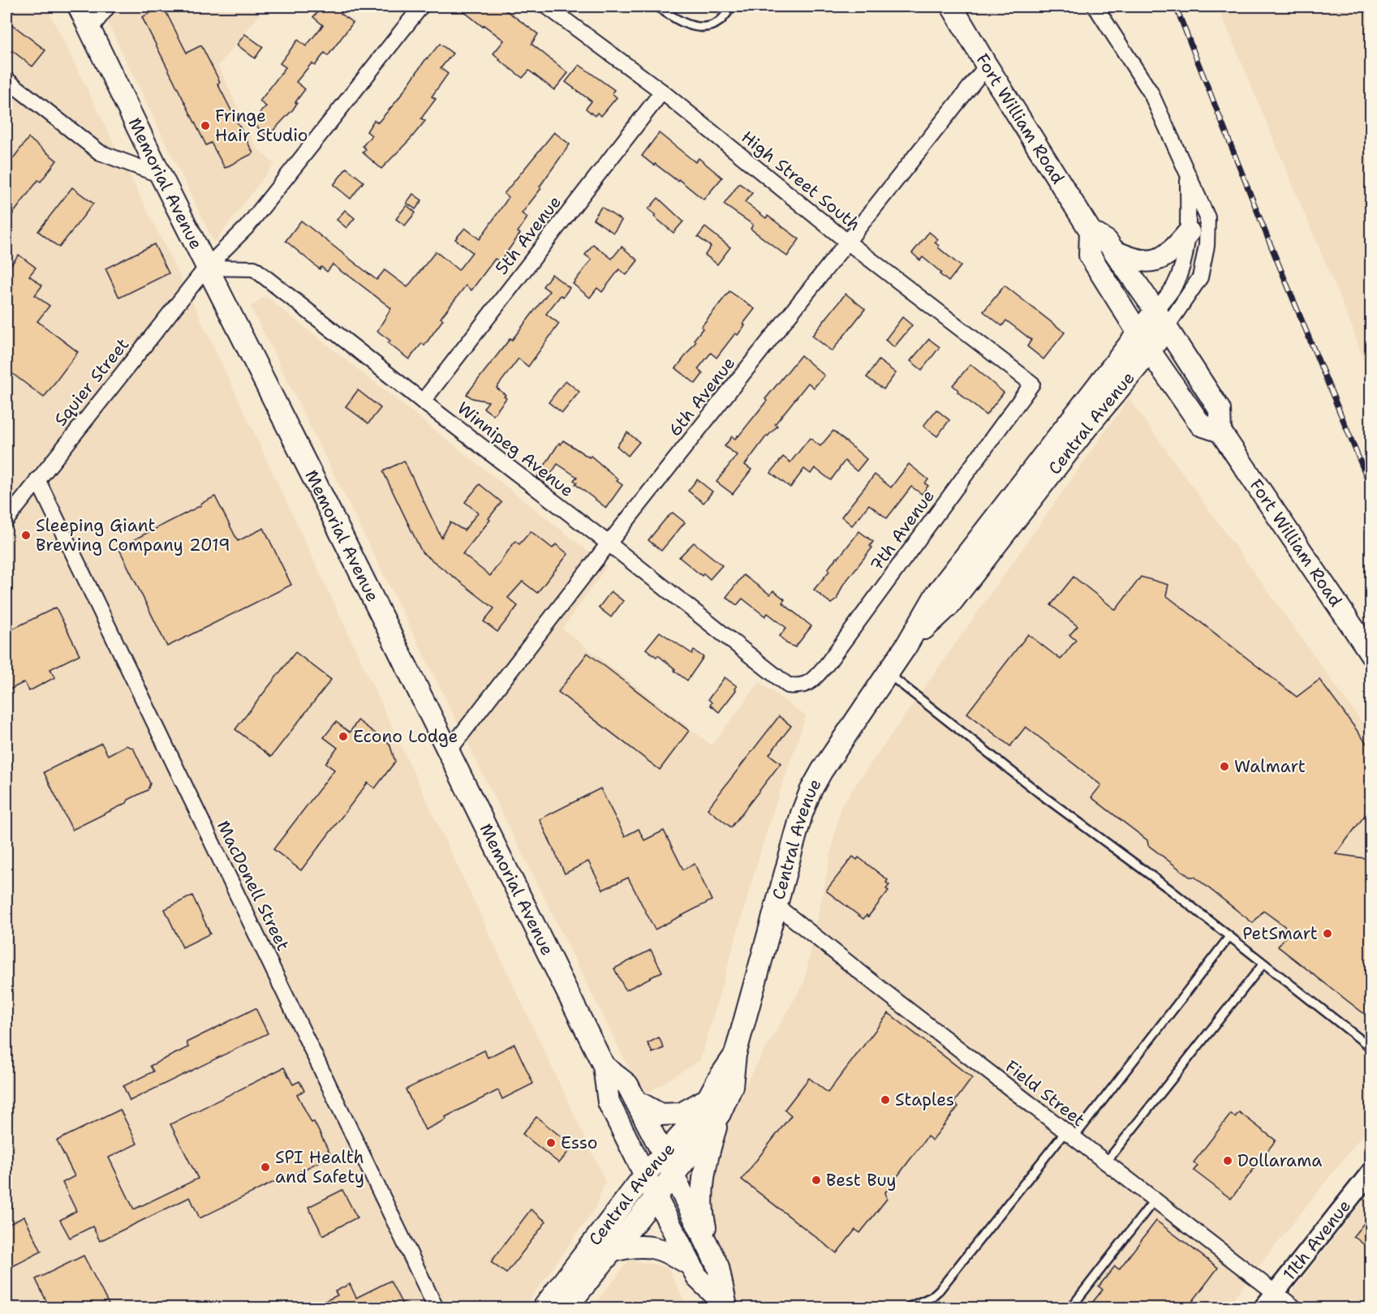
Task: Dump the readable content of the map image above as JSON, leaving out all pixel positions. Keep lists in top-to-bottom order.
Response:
{
  "streets": {
    "main road": ["Fort William Road", "Memorial Avenue", "Central Avenue"],
    "street": [
      "High Street South",
      "5th Avenue",
      "Squier Street",
      "6th Avenue",
      "Winnipeg Avenue",
      "7th Avenue",
      "MacDonell Street",
      "Field Street",
      "11th Avenue"
    ]
  },
  "crossings": [
    ["Fort William Road", "6th Avenue"],
    ["Fort William Road", "Central Avenue"],
    ["High Street South", "5th Avenue"],
    ["High Street South", "6th Avenue"],
    ["High Street South", "7th Avenue"],
    ["Memorial Avenue", "Squier Street"],
    ["Memorial Avenue", "6th Avenue"],
    ["Memorial Avenue", "Central Avenue"],
    ["Memorial Avenue", "Winnipeg Avenue"],
    ["5th Avenue", "Winnipeg Avenue"],
    ["Squier Street", "Winnipeg Avenue"],
    ["Squier Street", "MacDonell Street"],
    ["6th Avenue", "Winnipeg Avenue"],
    ["Central Avenue", "Field Street"],
    ["Winnipeg Avenue", "7th Avenue"],
    ["Field Street", "11th Avenue"]
  ],
  "places": [
    "Fringe Hair Studio",
    "Sleeping Giant Brewing Company 2019",
    "Econo Lodge",
    "Walmart",
    "PetSmart",
    "Staples",
    "Esso",
    "Dollarama",
    "SPI Health and Safety",
    "Best Buy"
  ]
}
